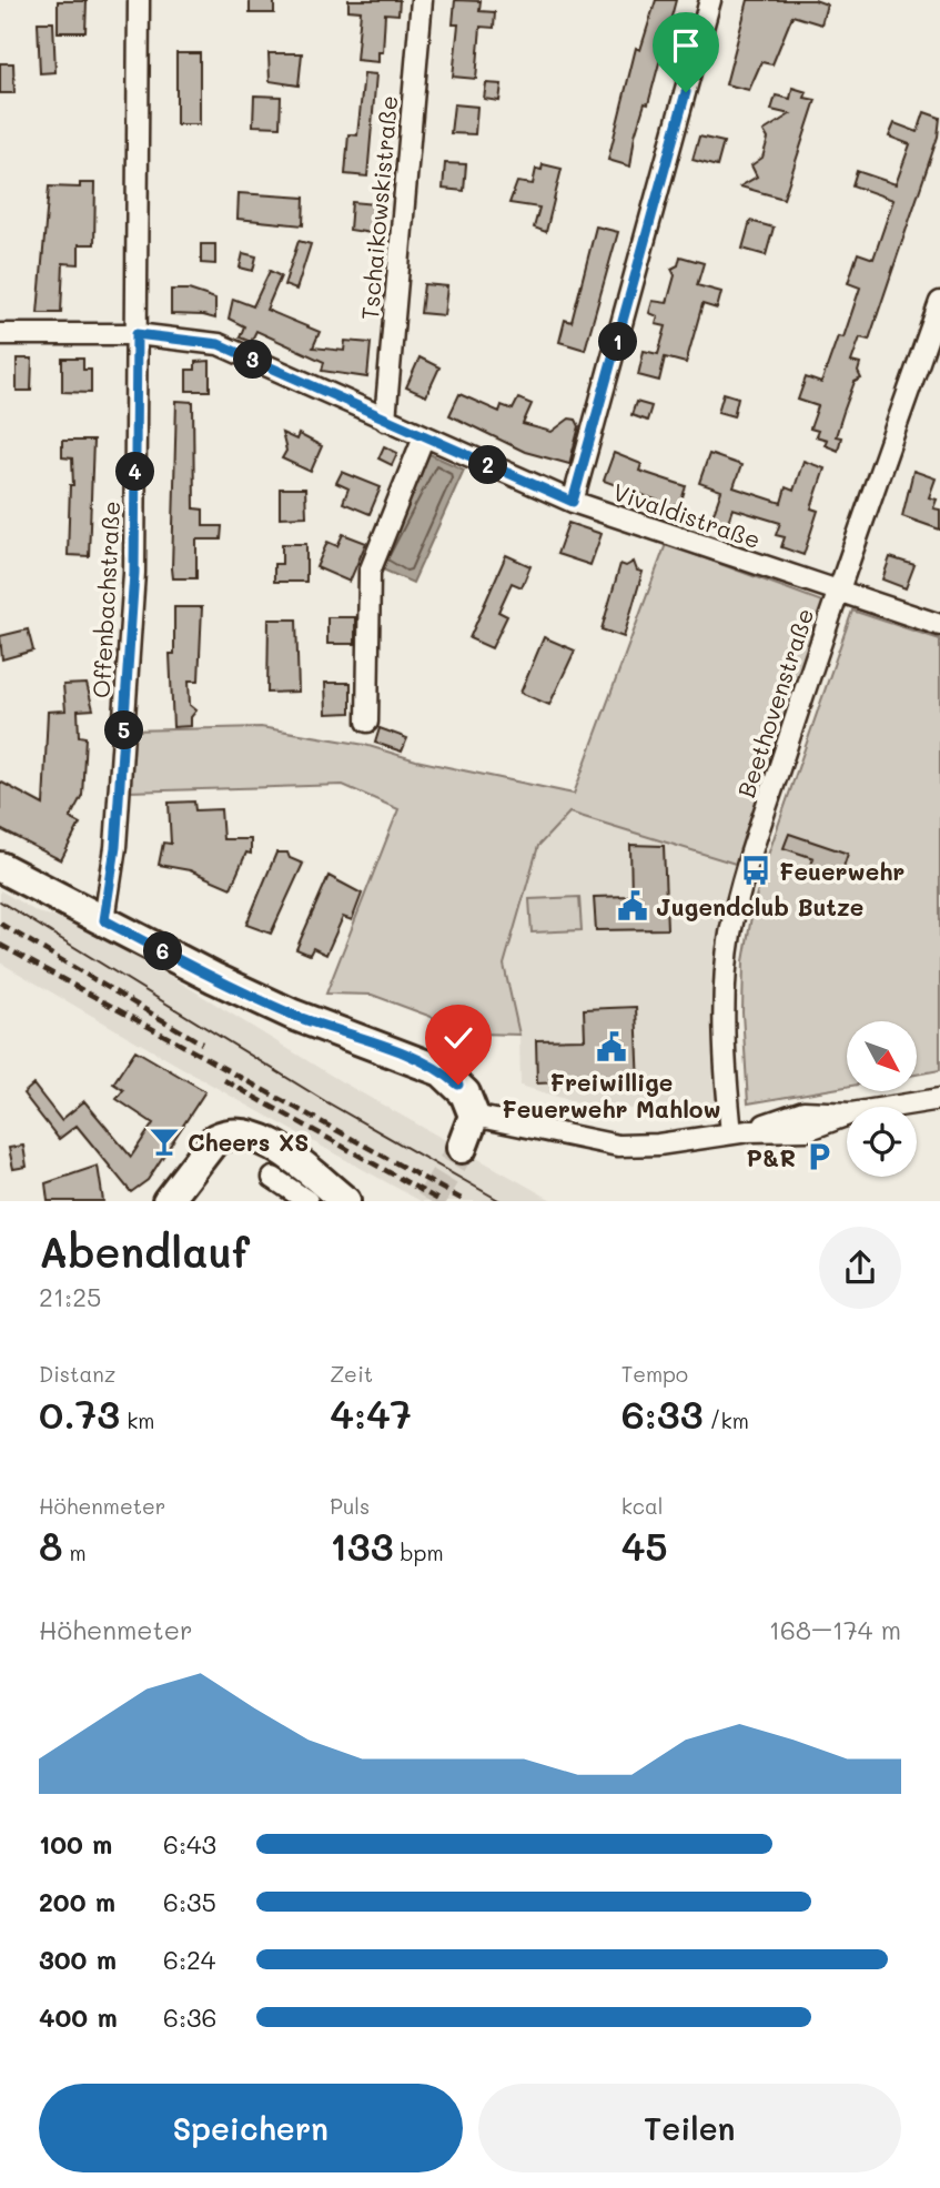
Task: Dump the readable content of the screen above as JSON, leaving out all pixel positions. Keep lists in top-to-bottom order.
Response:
{
  "streets": {
    "street": [
      "Tschaikowskistraße",
      "Vivaldistraße",
      "Offenbachstraße",
      "Beethovenstraße"
    ]
  },
  "crossings": [
    ["Tschaikowskistraße", "Vivaldistraße"],
    ["Vivaldistraße", "Offenbachstraße"],
    ["Vivaldistraße", "Beethovenstraße"]
  ],
  "places": {
    "bus stop": ["Feuerwehr"],
    "public building": ["Jugendclub Butze", "Freiwillige Feuerwehr Mahlow"],
    "bar": ["Cheers XS"],
    "parking": ["P&R"]
  },
  "north": "bottom right",
  "page": {
    "pins": [
      "1",
      "3",
      "2",
      "4",
      "5",
      "6"
    ],
    "heading": ["Abendlauf", "21:25"],
    "stats": [
      ["Distanz", "0.73 km"],
      ["Zeit", "4:47"],
      ["Tempo", "6:33 /km"],
      ["Höhenmeter", "8 m"],
      ["Puls", "133 bpm"],
      ["kcal", "45"]
    ],
    "chart": ["Höhenmeter", "168–174 m"],
    "list": [
      {
        "name": "100 m",
        "note": "6:43"
      },
      {
        "name": "200 m",
        "note": "6:35"
      },
      {
        "name": "300 m",
        "note": "6:24"
      },
      {
        "name": "400 m",
        "note": "6:36"
      }
    ],
    "buttons": ["Speichern", "Teilen"]
  }
}
